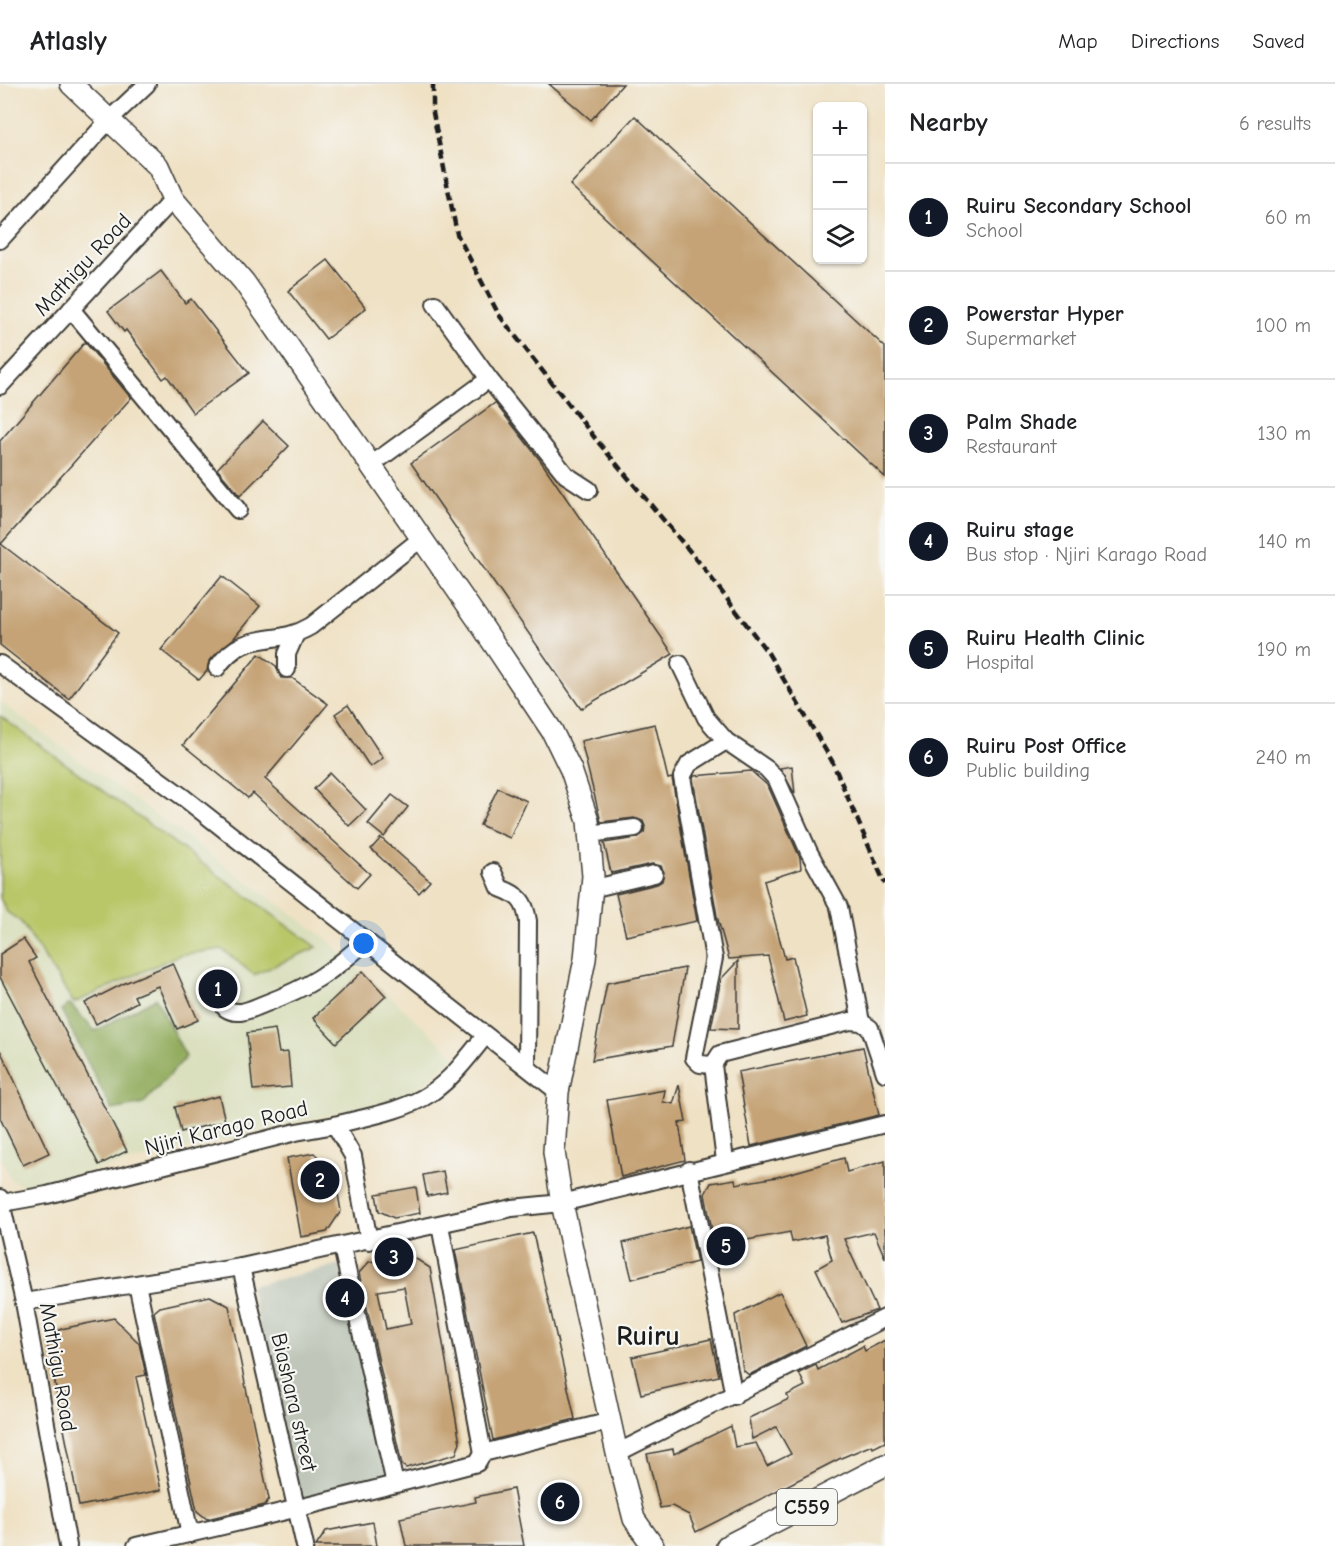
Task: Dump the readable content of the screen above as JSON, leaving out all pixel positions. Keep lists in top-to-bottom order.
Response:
{
  "streets": {
    "main road": ["C559"],
    "street": ["Mathigu Road", "Njiri Karago Road", "Biashara street"]
  },
  "crossings": [
    ["Mathigu Road", "Njiri Karago Road"]
  ],
  "districts": ["Ruiru"],
  "page": {
    "header": "Atlasly",
    "nav": ["Map", "Directions", "Saved"],
    "heading": ["Nearby", "6 results"],
    "map_buttons": ["+", "−"],
    "list": [
      {
        "mark": "1",
        "name": "Ruiru Secondary School",
        "note": "School",
        "value": "60 m"
      },
      {
        "mark": "2",
        "name": "Powerstar Hyper",
        "note": "Supermarket",
        "value": "100 m"
      },
      {
        "mark": "3",
        "name": "Palm Shade",
        "note": "Restaurant",
        "value": "130 m"
      },
      {
        "mark": "4",
        "name": "Ruiru stage",
        "note": "Bus stop · Njiri Karago Road",
        "value": "140 m"
      },
      {
        "mark": "5",
        "name": "Ruiru Health Clinic",
        "note": "Hospital",
        "value": "190 m"
      },
      {
        "mark": "6",
        "name": "Ruiru Post Office",
        "note": "Public building",
        "value": "240 m"
      }
    ],
    "pins": [
      "1",
      "2",
      "5",
      "3",
      "4",
      "6"
    ]
  }
}
